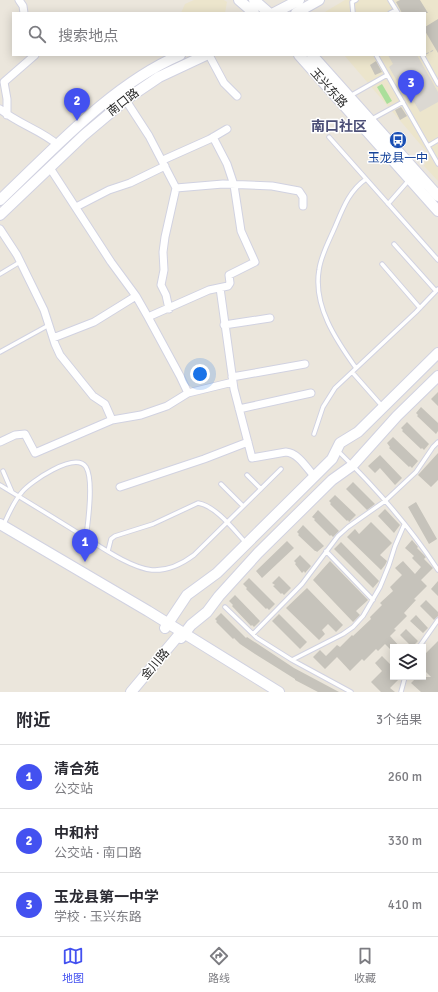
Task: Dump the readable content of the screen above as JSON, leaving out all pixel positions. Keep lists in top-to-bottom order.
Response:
{
  "streets": {
    "street": ["玉兴东路", "南口路", "金川路"]
  },
  "districts": ["南口社区"],
  "places": {
    "bus stop": ["玉龙县一中"]
  },
  "page": {
    "search": "搜索地点",
    "pins": ["3", "2", "1"],
    "heading": ["附近", "3个结果"],
    "list": [
      {
        "mark": "1",
        "name": "清合苑",
        "note": "公交站",
        "value": "260 m"
      },
      {
        "mark": "2",
        "name": "中和村",
        "note": "公交站 · 南口路",
        "value": "330 m"
      },
      {
        "mark": "3",
        "name": "玉龙县第一中学",
        "note": "学校 · 玉兴东路",
        "value": "410 m"
      }
    ],
    "nav": ["地图", "路线", "收藏"]
  }
}
